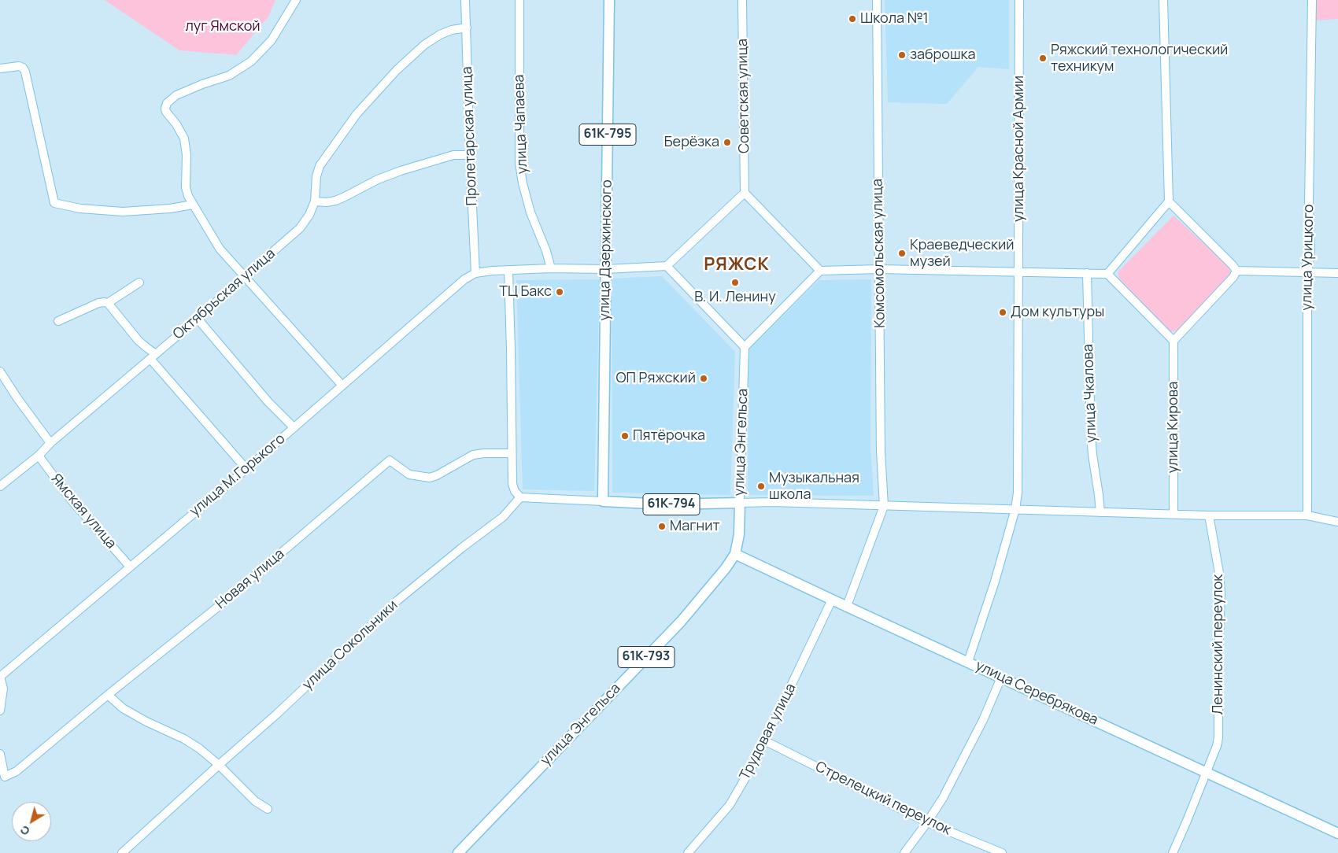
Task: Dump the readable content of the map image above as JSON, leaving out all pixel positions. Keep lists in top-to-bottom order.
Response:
{
  "streets": {
    "main road": [
      "61К-795",
      "улица Дзержинского",
      "улица Энгельса",
      "61К-794",
      "61К-793",
      "улица Серебрякова"
    ],
    "street": [
      "Советская улица",
      "улица Чапаева",
      "Пролетарская улица",
      "улица Красной Армии",
      "Комсомольская улица",
      "улица Урицкого",
      "Октябрьская улица",
      "улица Чкалова",
      "улица Кирова",
      "улица М.Горького",
      "Ямская улица",
      "Новая улица",
      "Ленинский переулок",
      "улица Сокольники",
      "Трудовая улица",
      "Стрелецкий переулок"
    ]
  },
  "crossings": [
    ["Пролетарская улица", "улица М.Горького"],
    ["улица Красной Армии", "улица Серебрякова"],
    ["улица Дзержинского", "61К-794"],
    ["Октябрьская улица", "Ямская улица"],
    ["улица Энгельса", "61К-794"],
    ["улица Энгельса", "улица Серебрякова"],
    ["улица М.Горького", "Ямская улица"],
    ["Ленинский переулок", "улица Серебрякова"],
    ["улица Серебрякова", "Трудовая улица"],
    ["Трудовая улица", "Стрелецкий переулок"]
  ],
  "districts": ["РЯЖСК"],
  "parks": ["луг Ямской"],
  "places": [
    "Школа №1",
    "заброшка",
    "Ряжский технологический техникум",
    "Берёзка",
    "Краеведческий музей",
    "В. И. Ленину",
    "ТЦ Бакс",
    "Дом культуры",
    "ОП Ряжский",
    "Пятёрочка",
    "Музыкальная школа",
    "Магнит"
  ],
  "north": "bottom left"
}
